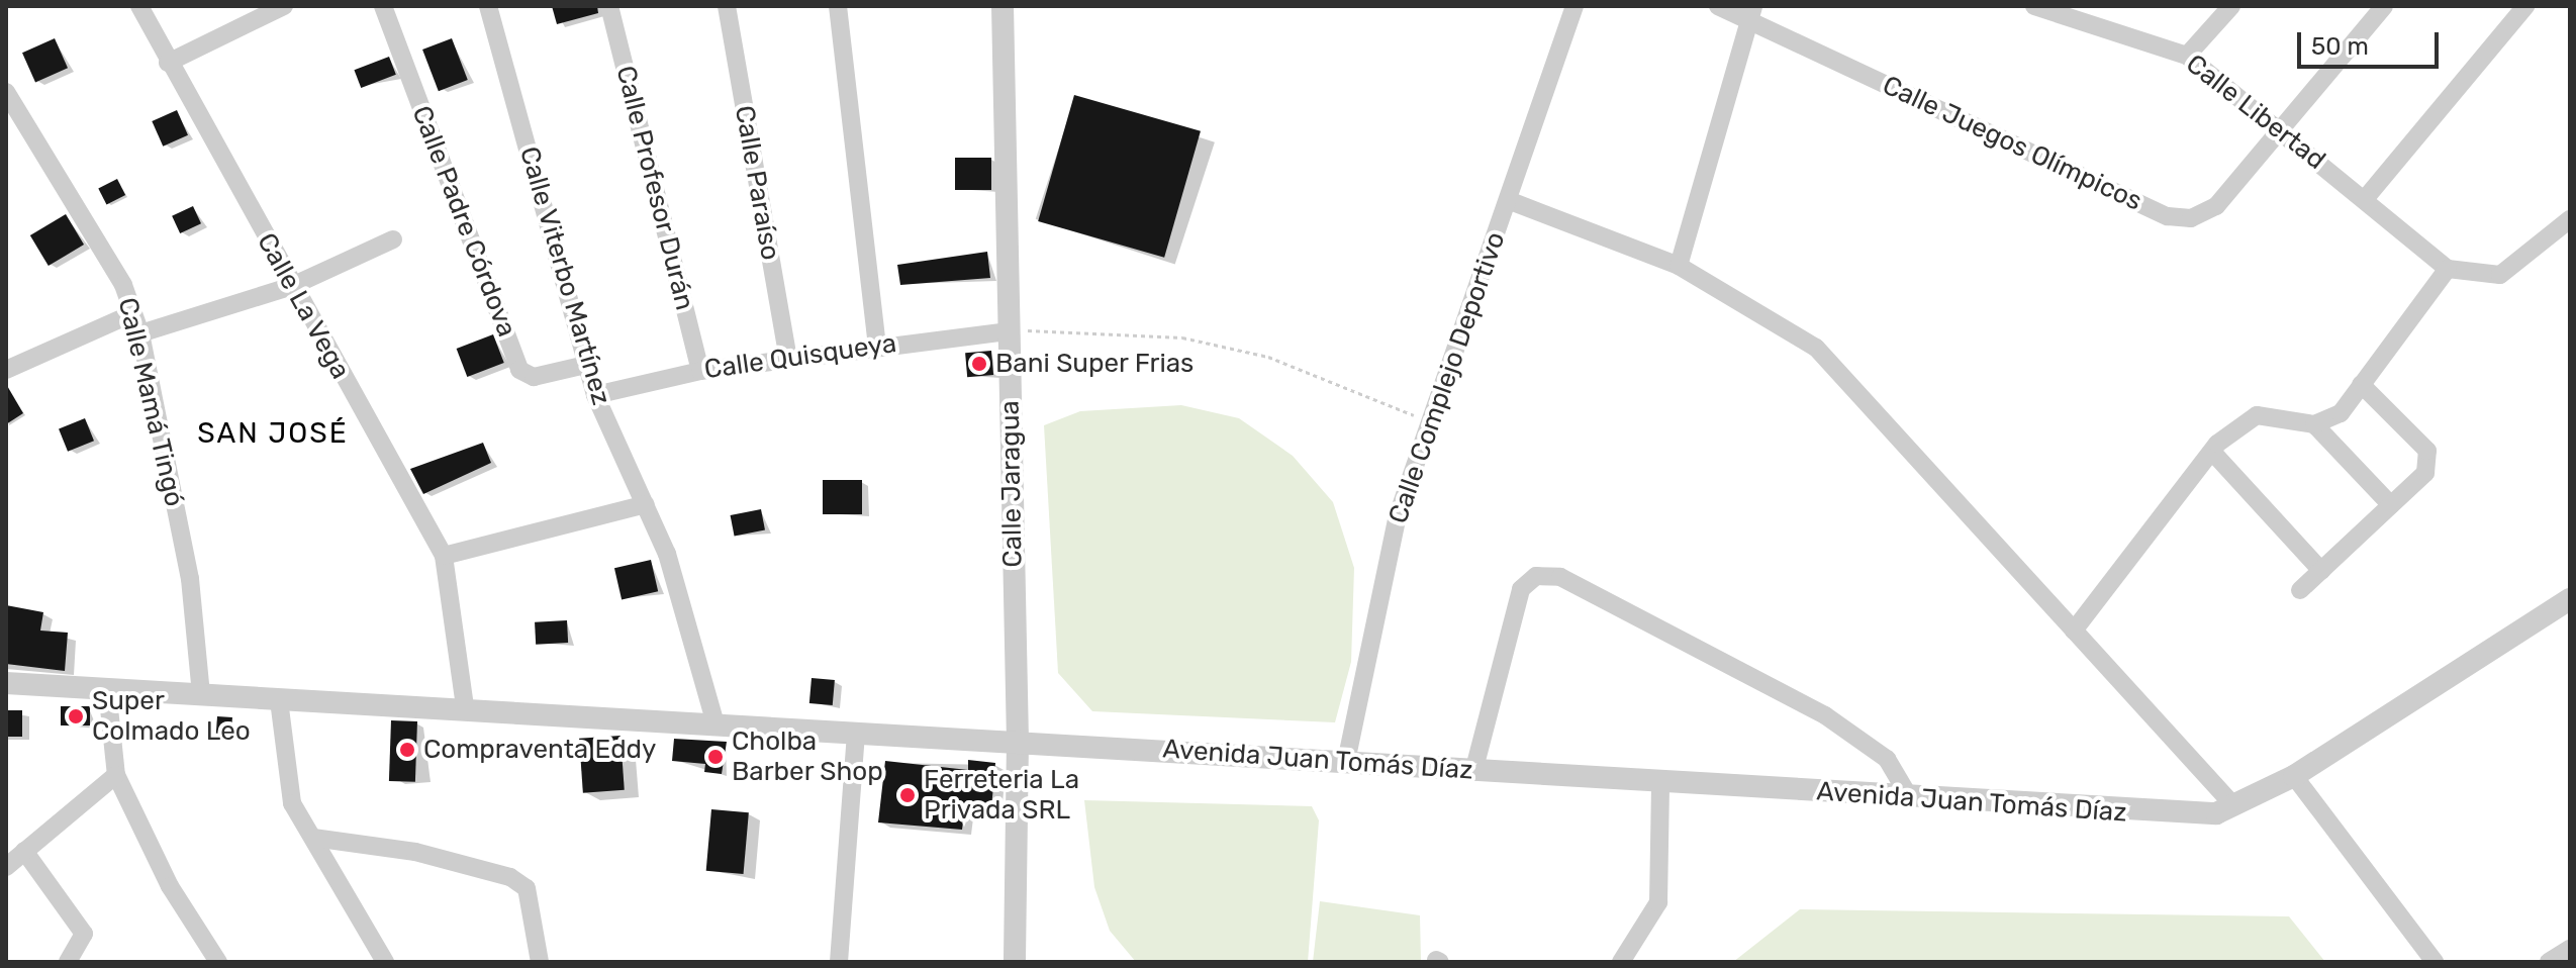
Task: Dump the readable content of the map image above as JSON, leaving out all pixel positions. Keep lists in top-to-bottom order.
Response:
{
  "streets": {
    "street": [
      "Calle Libertad",
      "Calle Juegos Olímpicos",
      "Calle Paraíso",
      "Calle Profesor Durán",
      "Calle Padre Córdova",
      "Calle Viterbo Martínez",
      "Calle La Vega",
      "Calle Quisqueya",
      "Calle Complejo Deportivo",
      "Calle Mamá Tingó",
      "Calle Jaragua",
      "Avenida Juan Tomás Díaz"
    ]
  },
  "crossings": [
    ["Calle Libertad", "Calle Juegos Olímpicos"],
    ["Calle Paraíso", "Calle Quisqueya"],
    ["Calle Profesor Durán", "Calle Quisqueya"],
    ["Calle Padre Córdova", "Calle Viterbo Martínez"],
    ["Calle Viterbo Martínez", "Calle Quisqueya"],
    ["Calle Viterbo Martínez", "Avenida Juan Tomás Díaz"],
    ["Calle La Vega", "Avenida Juan Tomás Díaz"],
    ["Calle Quisqueya", "Calle Jaragua"],
    ["Calle Complejo Deportivo", "Avenida Juan Tomás Díaz"],
    ["Calle Mamá Tingó", "Avenida Juan Tomás Díaz"],
    ["Calle Jaragua", "Avenida Juan Tomás Díaz"]
  ],
  "districts": ["SAN JOSÉ"],
  "places": [
    "Bani Super Frias",
    "Super Colmado Leo",
    "Compraventa Eddy",
    "Cholba Barber Shop",
    "Ferreteria La Privada SRL"
  ],
  "scale_bar": "50 m"
}
